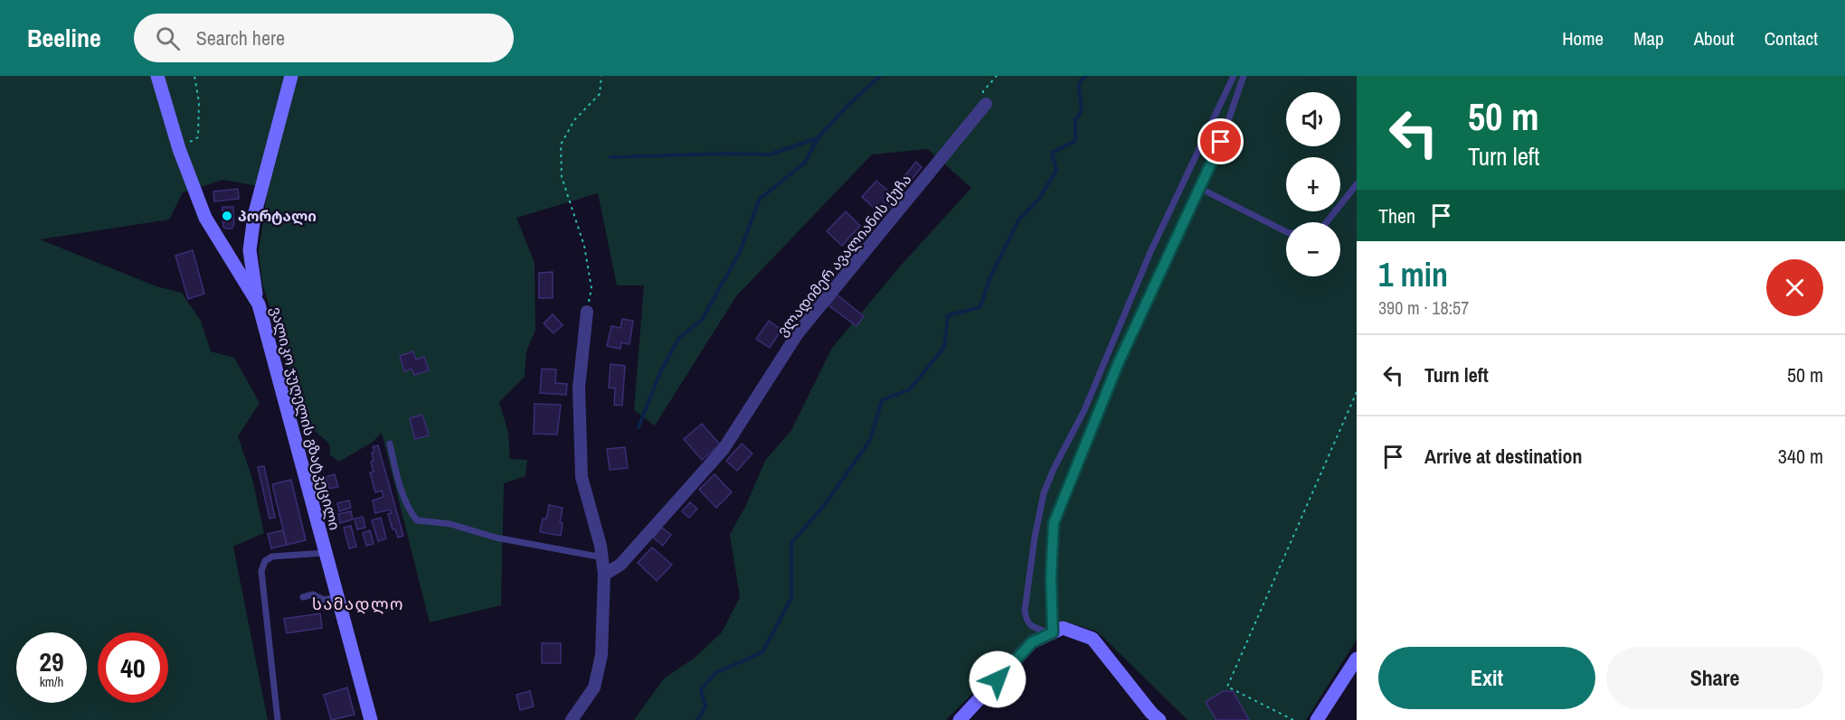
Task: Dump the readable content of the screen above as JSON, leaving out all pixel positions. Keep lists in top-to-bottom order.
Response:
{
  "streets": {
    "main road": ["ვალიკო ჯუღელის გზატკეცილი"],
    "street": ["ვლადიმერ ავალიანის ქუჩა"]
  },
  "districts": ["სამადლო"],
  "places": ["პორტალი"],
  "page": {
    "header": "Beeline",
    "search": "Search here",
    "nav": [
      "Home",
      "Map",
      "About",
      "Contact"
    ],
    "turn": ["50 m", "Turn left"],
    "map_buttons": ["+", "−"],
    "then": "Then",
    "heading": ["1 min", "390 m · 18:57"],
    "list": [
      {
        "name": "Turn left",
        "value": "50 m"
      },
      {
        "name": "Arrive at destination",
        "value": "340 m"
      }
    ],
    "speed": "29 km/h",
    "limit": "40",
    "buttons": ["Exit", "Share"]
  }
}
